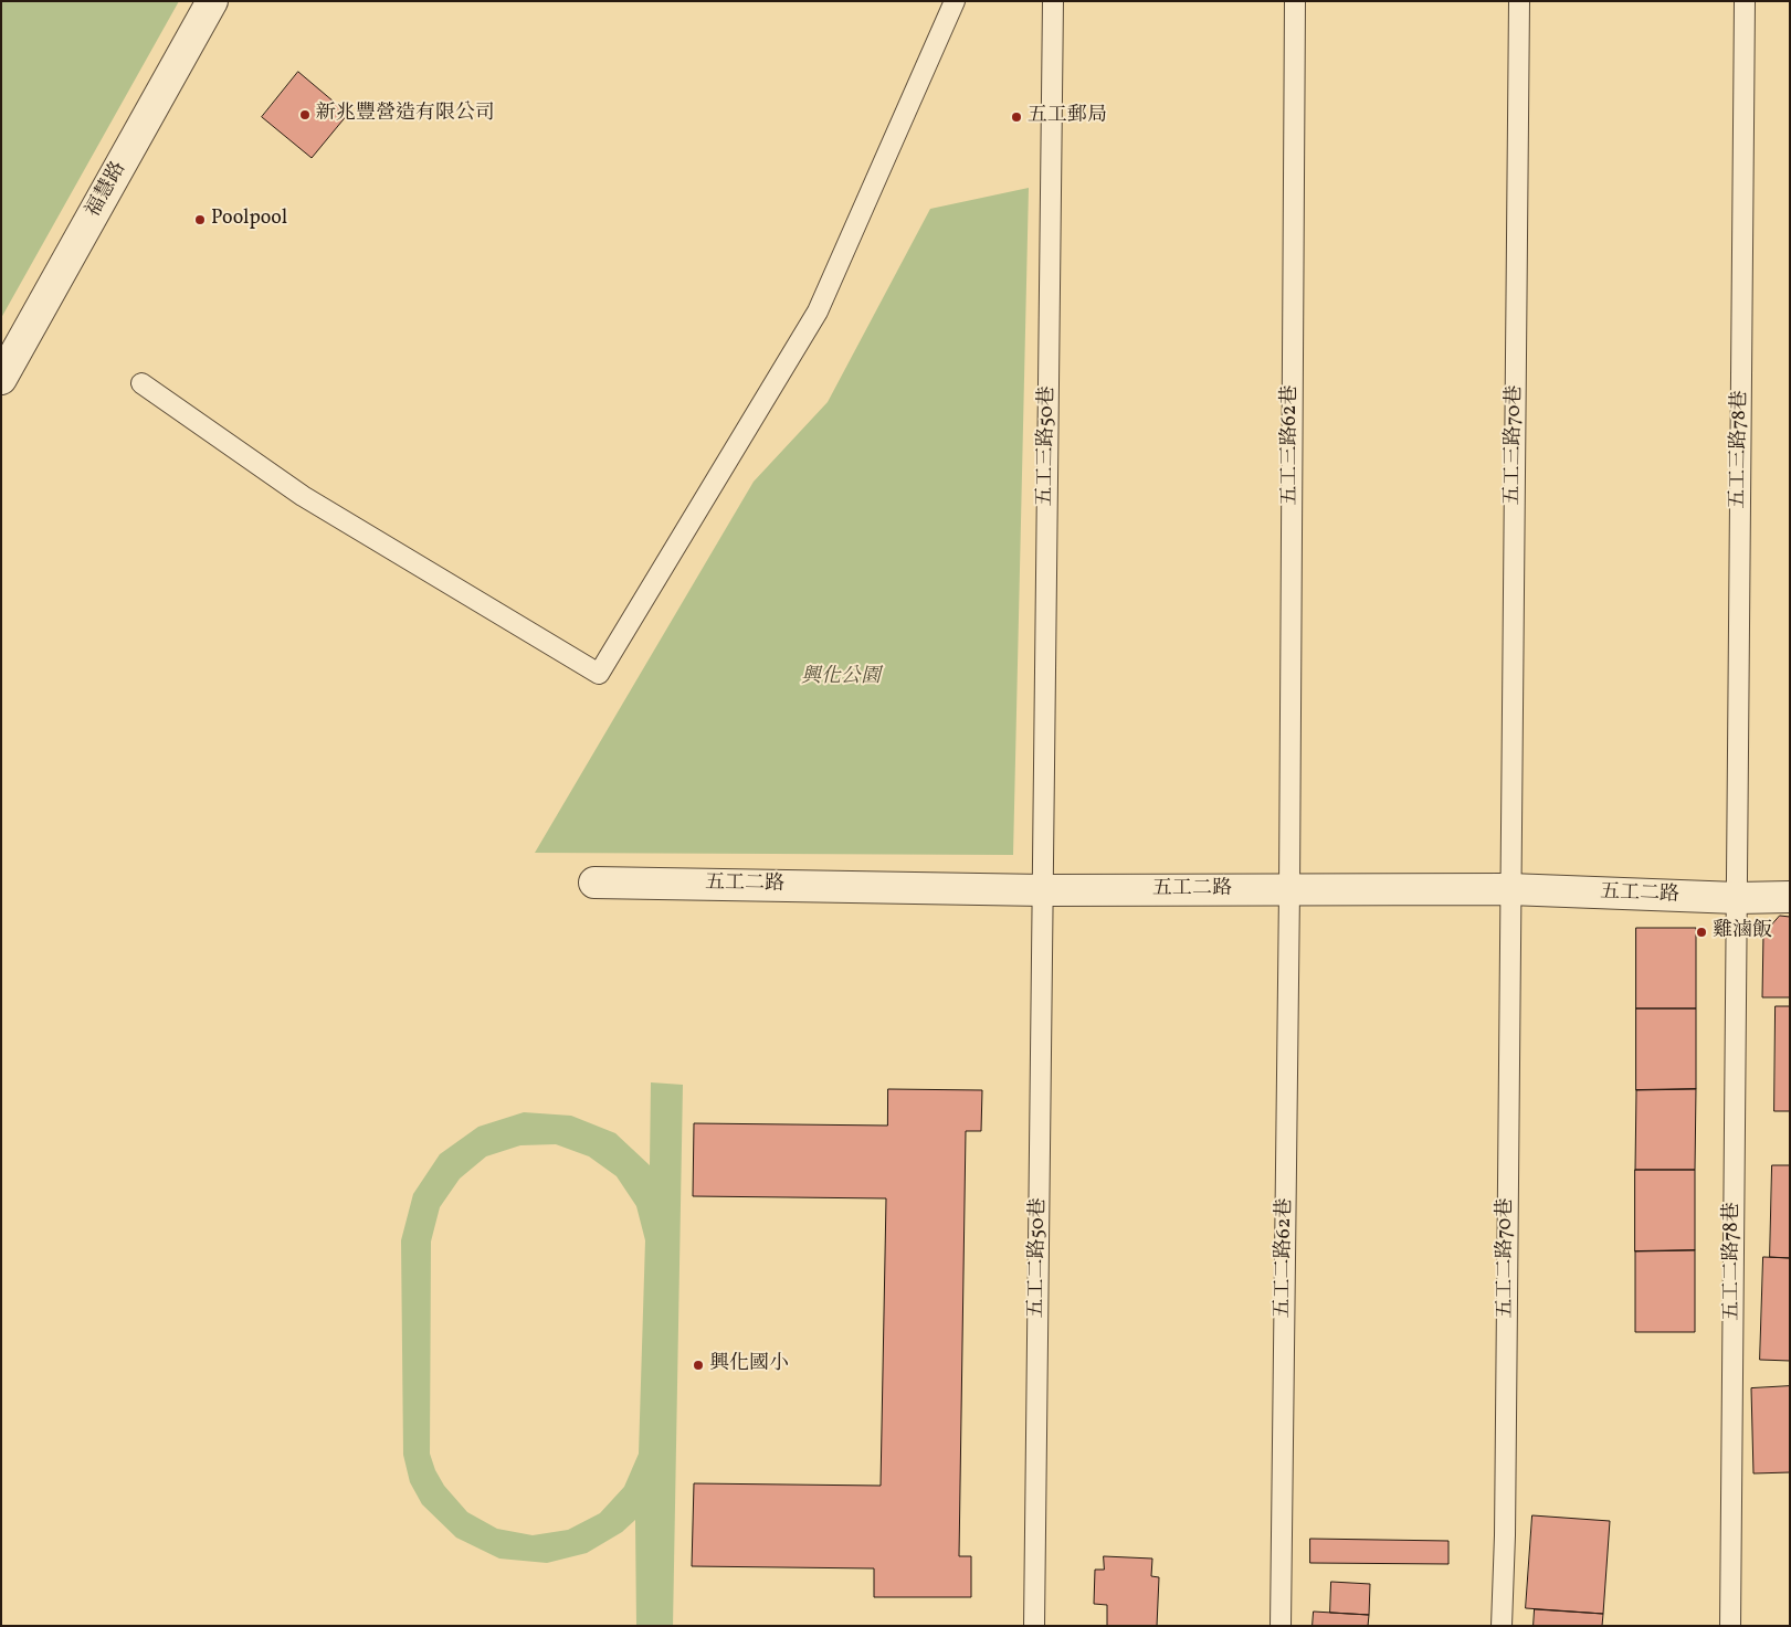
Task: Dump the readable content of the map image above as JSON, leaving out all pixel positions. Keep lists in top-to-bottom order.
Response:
{
  "streets": {
    "street": ["福慧路", "五工二路"],
    "lane": [
      "五工三路62巷",
      "五工三路70巷",
      "五工三路50巷",
      "五工三路78巷",
      "五工二路50巷",
      "五工二路62巷",
      "五工二路70巷",
      "五工二路78巷"
    ]
  },
  "crossings": [
    ["五工三路62巷", "五工二路"],
    ["五工三路62巷", "五工二路62巷"],
    ["五工三路70巷", "五工二路"],
    ["五工三路70巷", "五工二路70巷"],
    ["五工三路50巷", "五工二路"],
    ["五工三路50巷", "五工二路50巷"],
    ["五工三路78巷", "五工二路"],
    ["五工三路78巷", "五工二路78巷"],
    ["五工二路", "五工二路50巷"],
    ["五工二路", "五工二路62巷"],
    ["五工二路", "五工二路70巷"],
    ["五工二路", "五工二路78巷"]
  ],
  "parks": ["興化公園"],
  "places": [
    "新兆豐營造有限公司",
    "五工郵局",
    "Poolpool",
    "雞滷飯",
    "興化國小"
  ]
}
